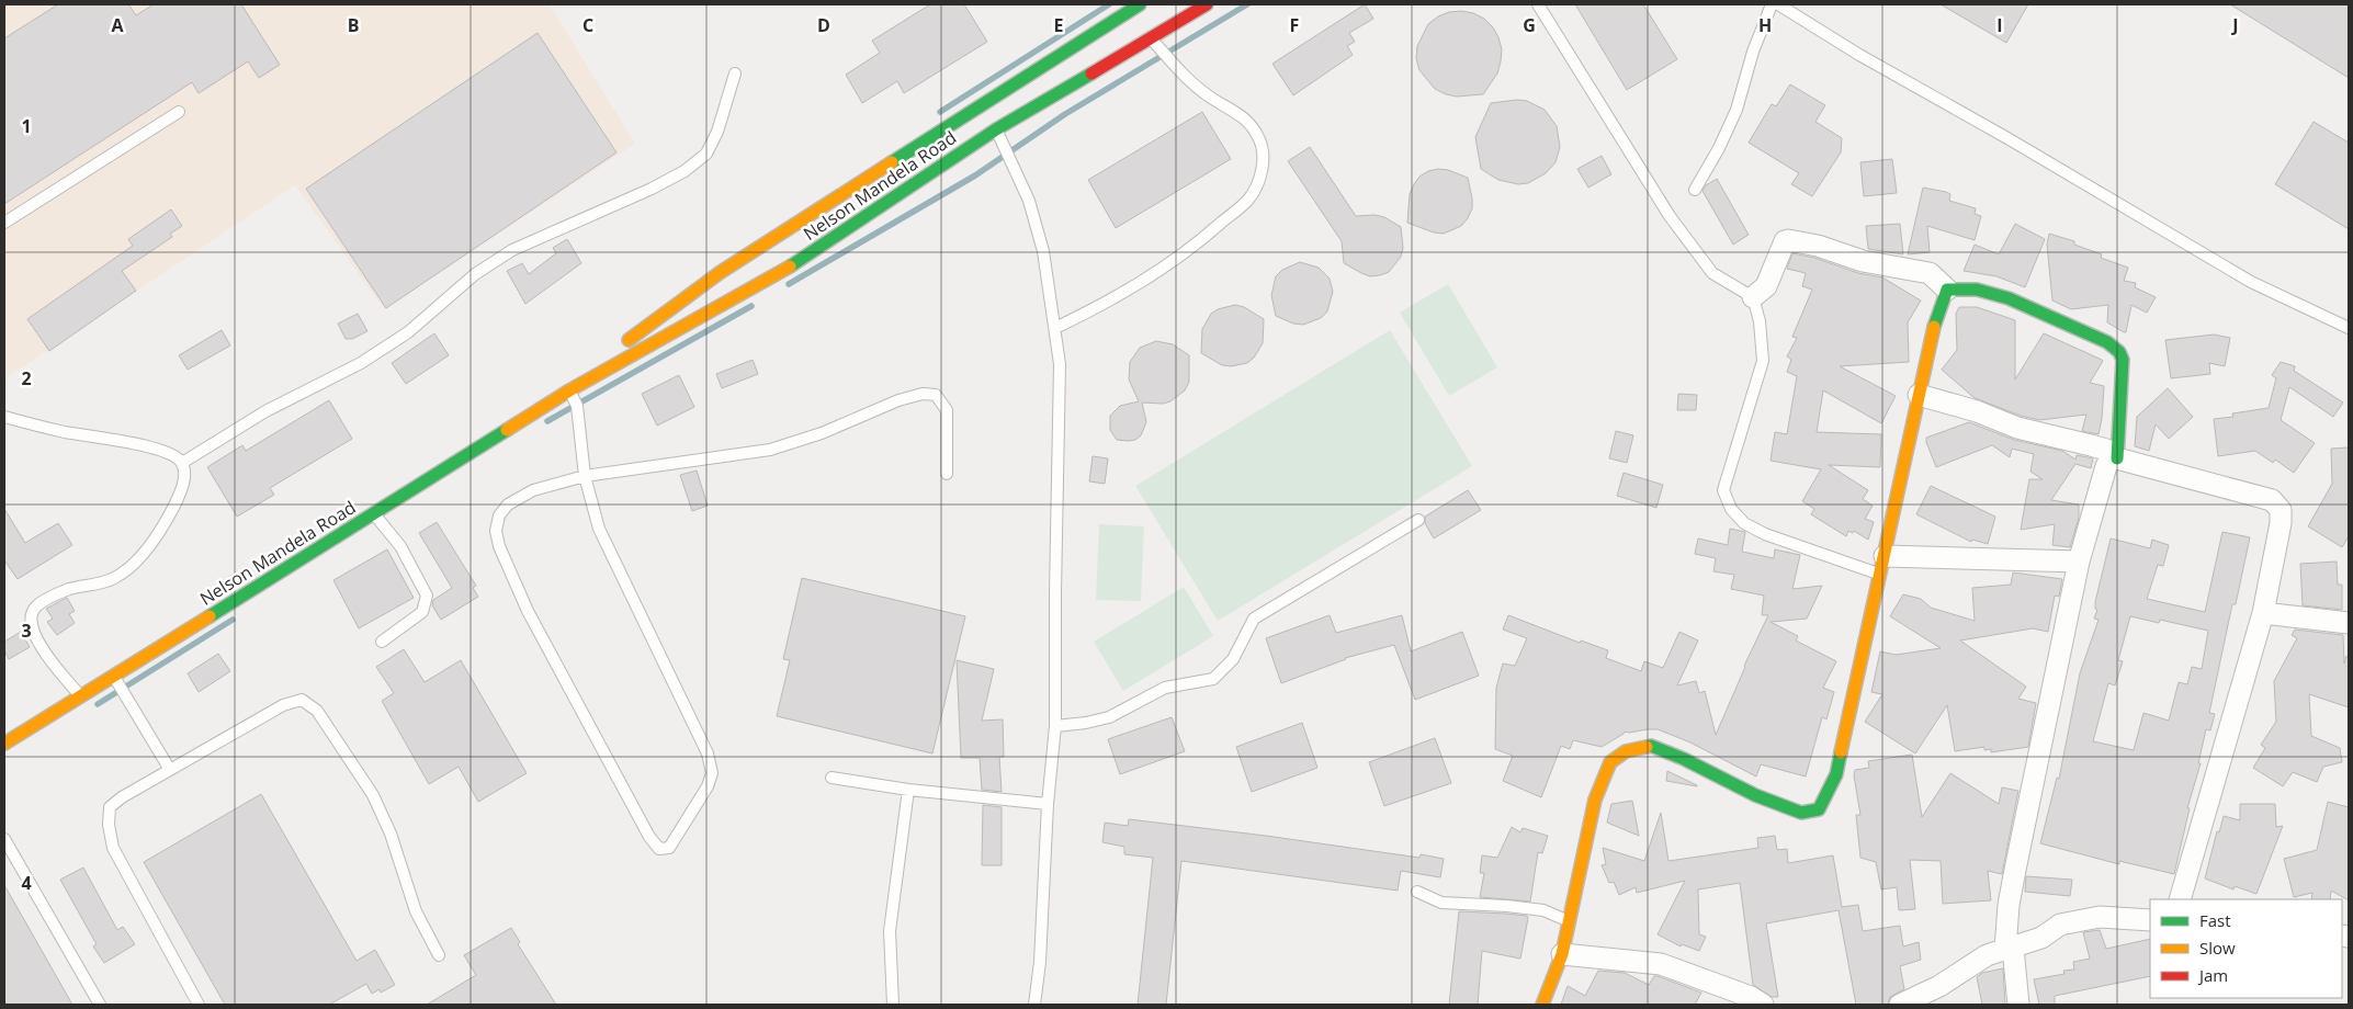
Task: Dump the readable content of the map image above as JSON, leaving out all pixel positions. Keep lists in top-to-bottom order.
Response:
{
  "streets": {
    "main road": ["Nelson Mandela Road"]
  },
  "legend": ["Fast", "Slow", "Jam"],
  "grid": {
    "columns": [
      "A",
      "B",
      "C",
      "D",
      "E",
      "F",
      "G",
      "H",
      "I",
      "J"
    ],
    "rows": [
      "1",
      "2",
      "3",
      "4"
    ]
  }
}
